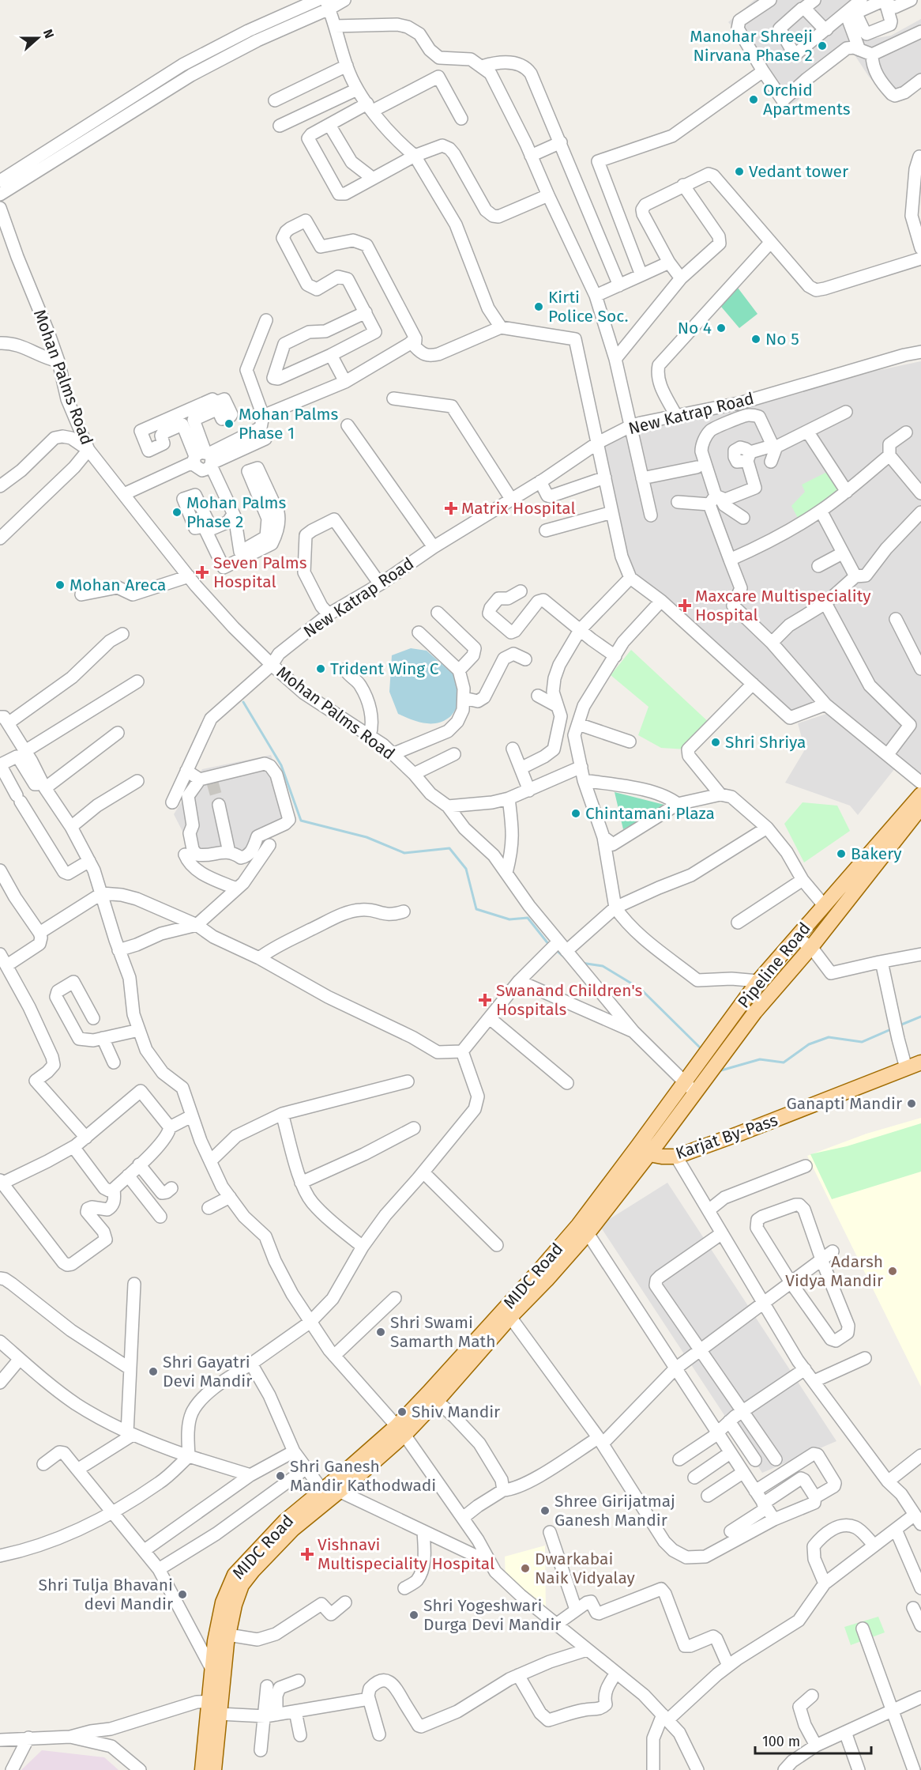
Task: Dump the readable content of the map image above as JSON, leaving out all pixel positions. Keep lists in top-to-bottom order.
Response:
{
  "streets": {
    "main road": ["Pipeline Road", "Karjat By-Pass", "MIDC Road"],
    "street": ["Mohan Palms Road", "New Katrap Road"]
  },
  "crossings": [
    ["Mohan Palms Road", "New Katrap Road"],
    ["Pipeline Road", "Karjat By-Pass"],
    ["Pipeline Road", "MIDC Road"],
    ["Karjat By-Pass", "MIDC Road"]
  ],
  "places": {
    "other": [
      "Manohar Shreeji Nirvana Phase 2",
      "Orchid Apartments",
      "Vedant tower",
      "Kirti Police Soc.",
      "No 4",
      "No 5",
      "Mohan Palms Phase 1",
      "Mohan Palms Phase 2",
      "Mohan Areca",
      "Trident Wing C",
      "Shri Shriya",
      "Chintamani Plaza",
      "Bakery",
      "Ganapti Mandir",
      "Adarsh Vidya Mandir",
      "Shri Swami Samarth Math",
      "Shri Gayatri Devi Mandir",
      "Shiv Mandir",
      "Shri Ganesh Mandir Kathodwadi",
      "Shree Girijatmaj Ganesh Mandir",
      "Dwarkabai Naik Vidyalay",
      "Shri Tulja Bhavani devi Mandir",
      "Shri Yogeshwari Durga Devi Mandir"
    ],
    "health": [
      "Matrix Hospital",
      "Seven Palms Hospital",
      "Maxcare Multispeciality Hospital",
      "Swanand Children's Hospitals",
      "Vishnavi Multispeciality Hospital"
    ]
  },
  "scale_bar": "100 m",
  "north": "right"
}
